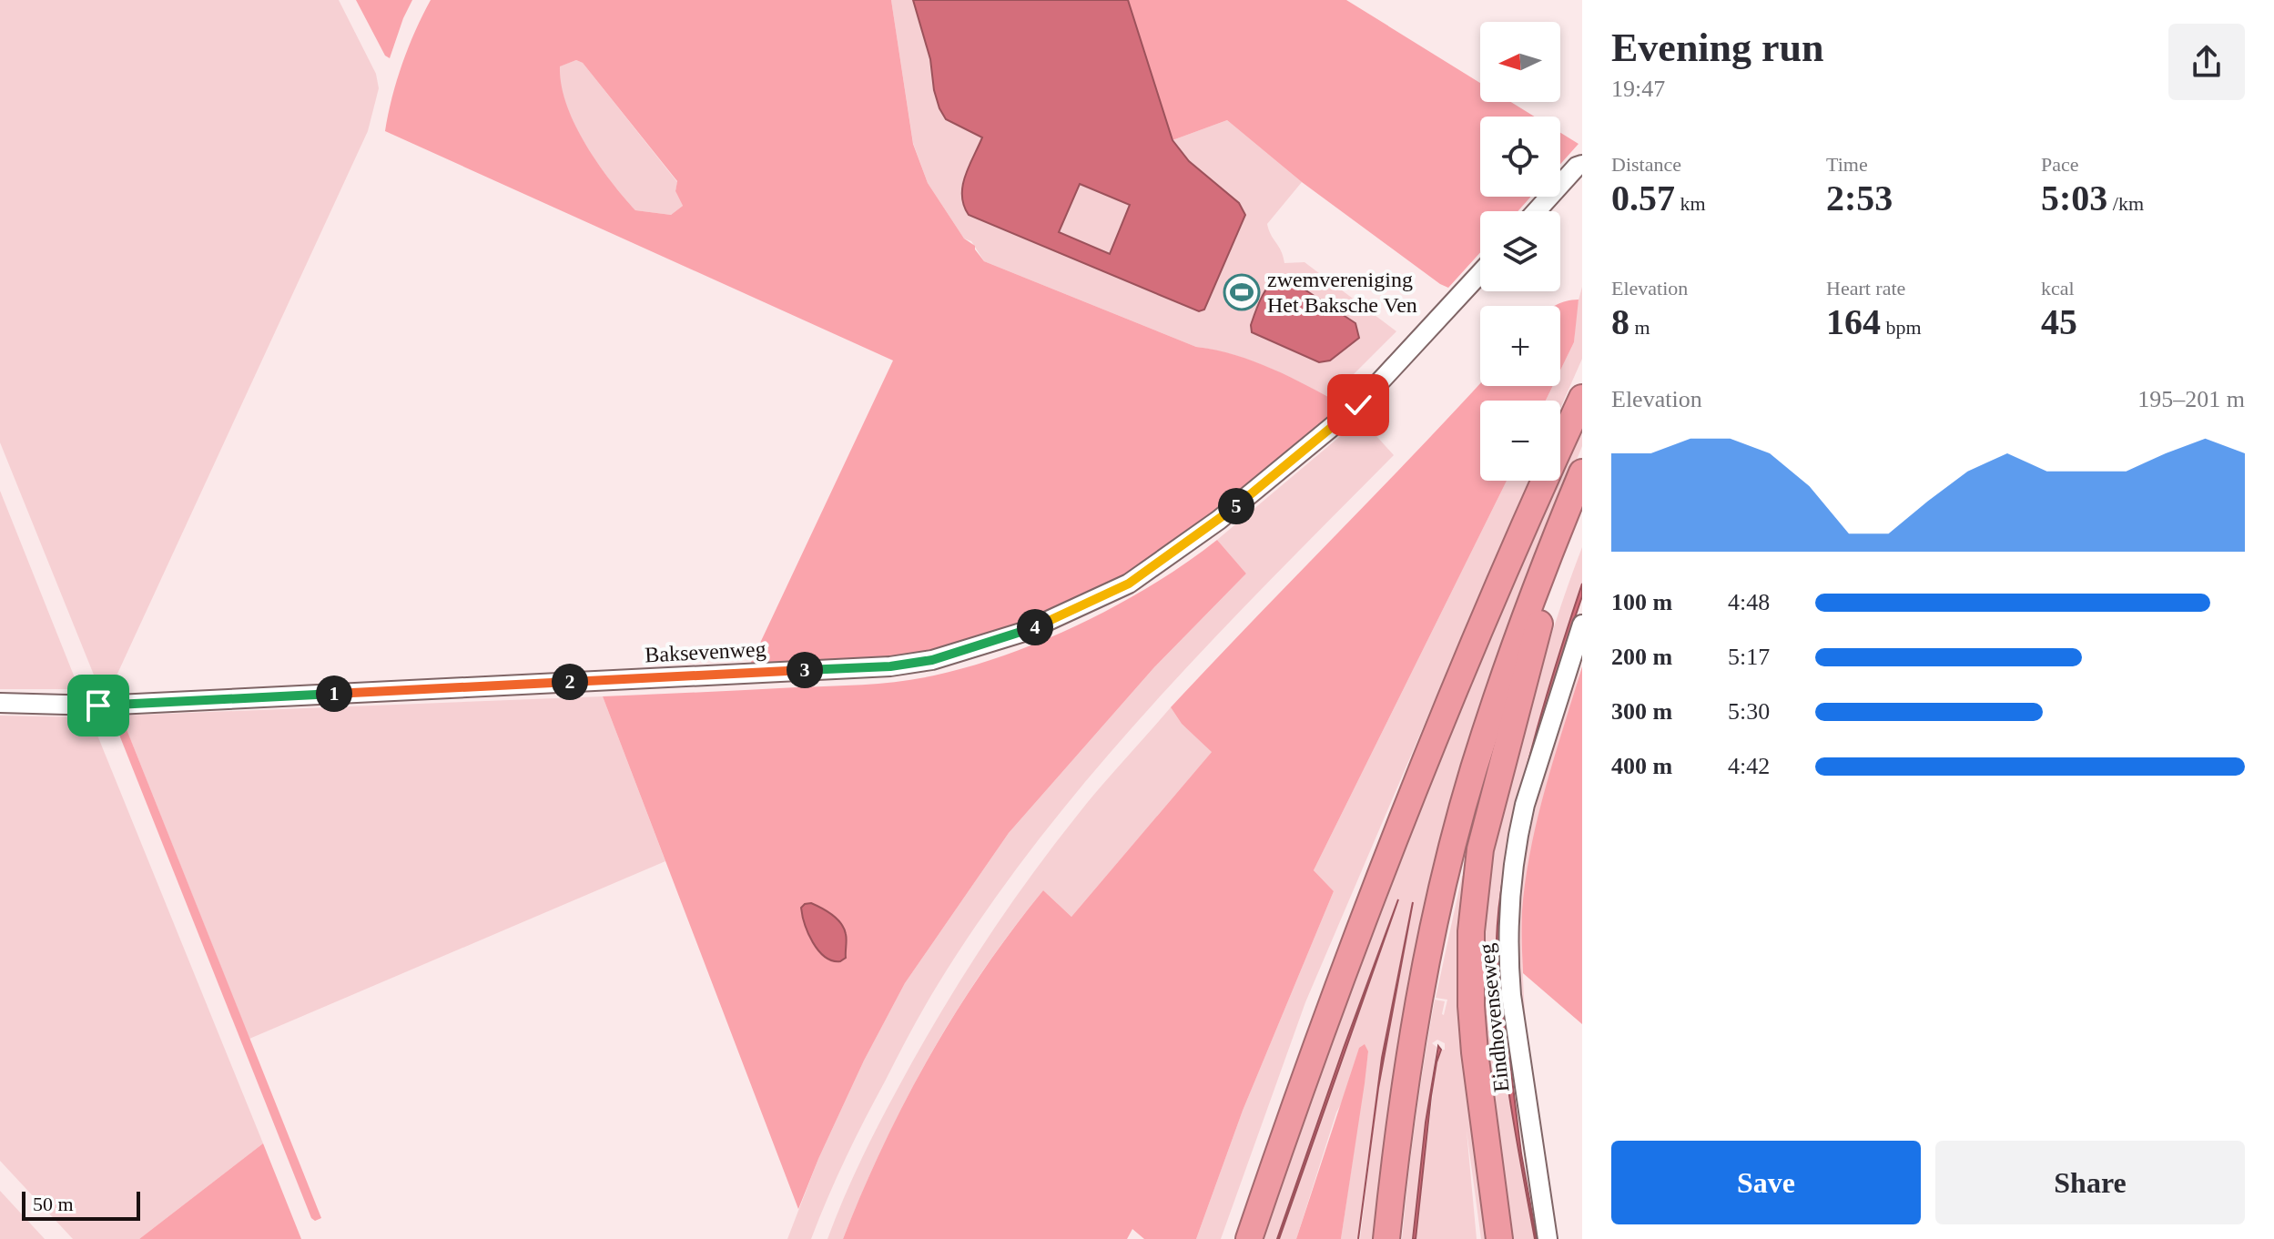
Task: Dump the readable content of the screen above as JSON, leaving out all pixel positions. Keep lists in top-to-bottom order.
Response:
{
  "streets": {
    "street": ["Baksevenweg", "Eindhovenseweg"]
  },
  "places": {
    "sports": ["zwemvereniging Het Baksche Ven"]
  },
  "scale_bar": "50 m",
  "north": "left",
  "page": {
    "heading": ["Evening run", "19:47"],
    "map_buttons": ["+", "−"],
    "stats": [
      ["Distance", "0.57 km"],
      ["Time", "2:53"],
      ["Pace", "5:03 /km"],
      ["Elevation", "8 m"],
      ["Heart rate", "164 bpm"],
      ["kcal", "45"]
    ],
    "chart": ["Elevation", "195–201 m"],
    "pins": [
      "5",
      "4",
      "3",
      "2",
      "1"
    ],
    "list": [
      {
        "name": "100 m",
        "note": "4:48"
      },
      {
        "name": "200 m",
        "note": "5:17"
      },
      {
        "name": "300 m",
        "note": "5:30"
      },
      {
        "name": "400 m",
        "note": "4:42"
      }
    ],
    "buttons": ["Save", "Share"],
    "scale": "50 m"
  }
}
